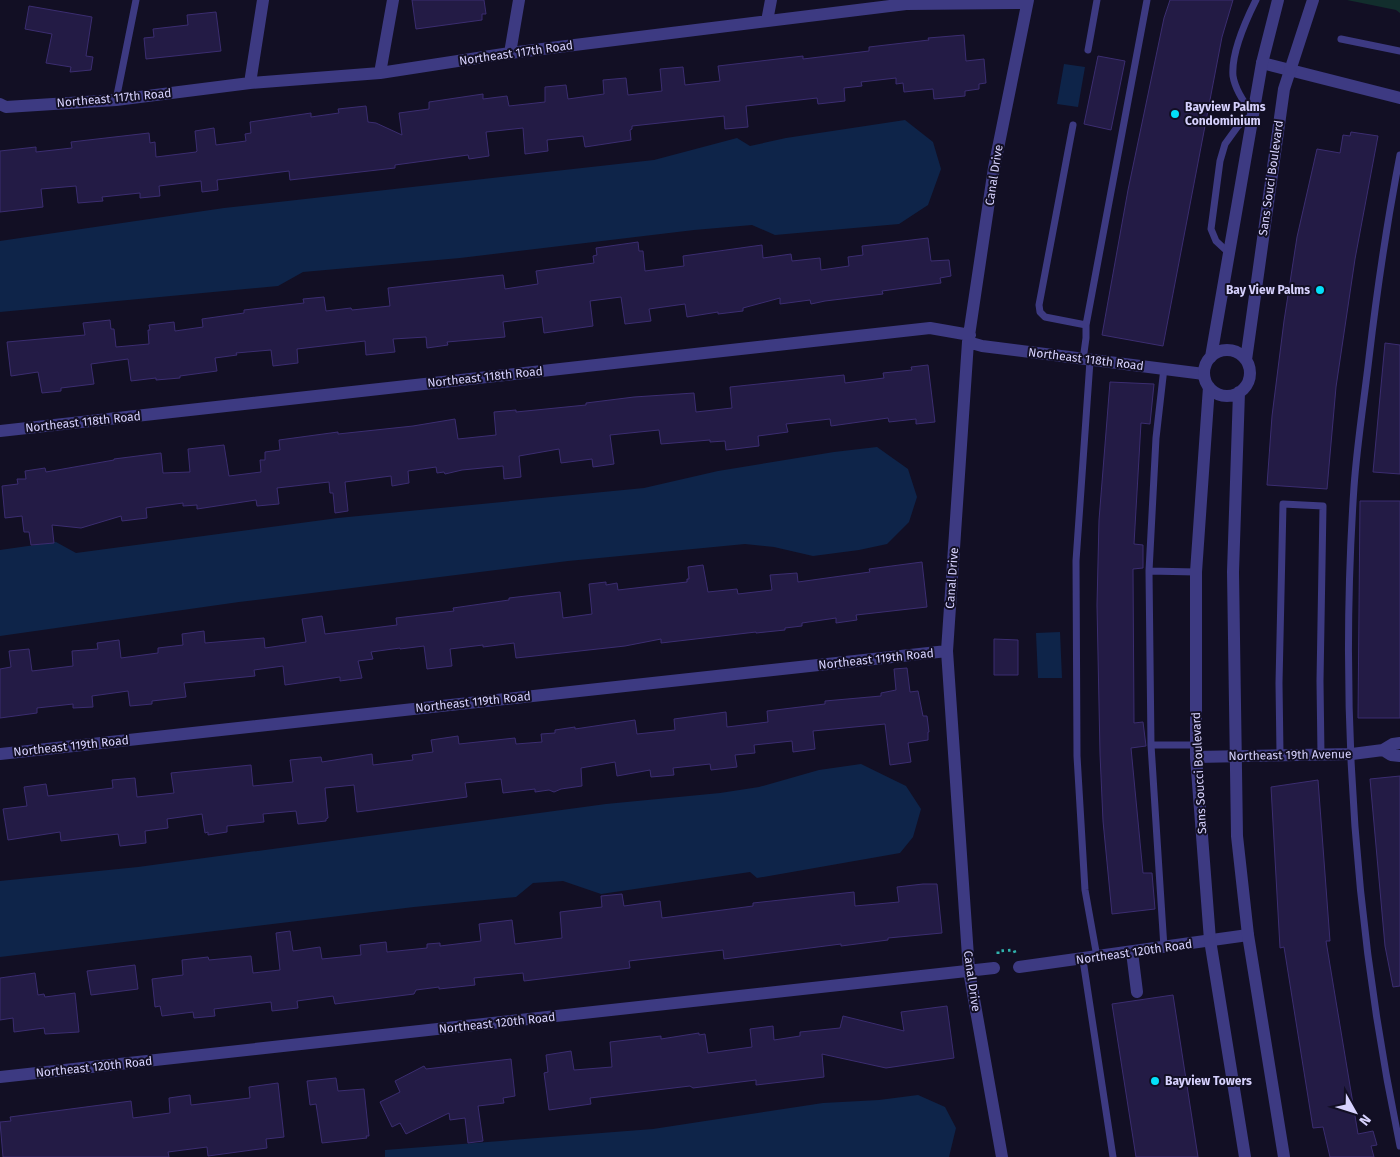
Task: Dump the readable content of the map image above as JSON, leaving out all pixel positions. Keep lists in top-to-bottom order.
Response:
{
  "streets": {
    "street": [
      "Northeast 117th Road",
      "Canal Drive",
      "Sans Souci Boulevard",
      "Northeast 118th Road",
      "Northeast 119th Road",
      "Northeast 19th Avenue",
      "Sans Soucci Boulevard",
      "Northeast 120th Road"
    ]
  },
  "crossings": [
    ["Northeast 117th Road", "Canal Drive"],
    ["Canal Drive", "Northeast 118th Road"],
    ["Canal Drive", "Northeast 119th Road"],
    ["Canal Drive", "Northeast 120th Road"],
    ["Sans Souci Boulevard", "Northeast 118th Road"],
    ["Sans Souci Boulevard", "Sans Soucci Boulevard"],
    ["Northeast 118th Road", "Sans Soucci Boulevard"],
    ["Northeast 19th Avenue", "Sans Soucci Boulevard"],
    ["Sans Soucci Boulevard", "Northeast 120th Road"]
  ],
  "places": ["Bayview Palms Condominium", "Bay View Palms", "Bayview Towers"],
  "north": "bottom right"
}
